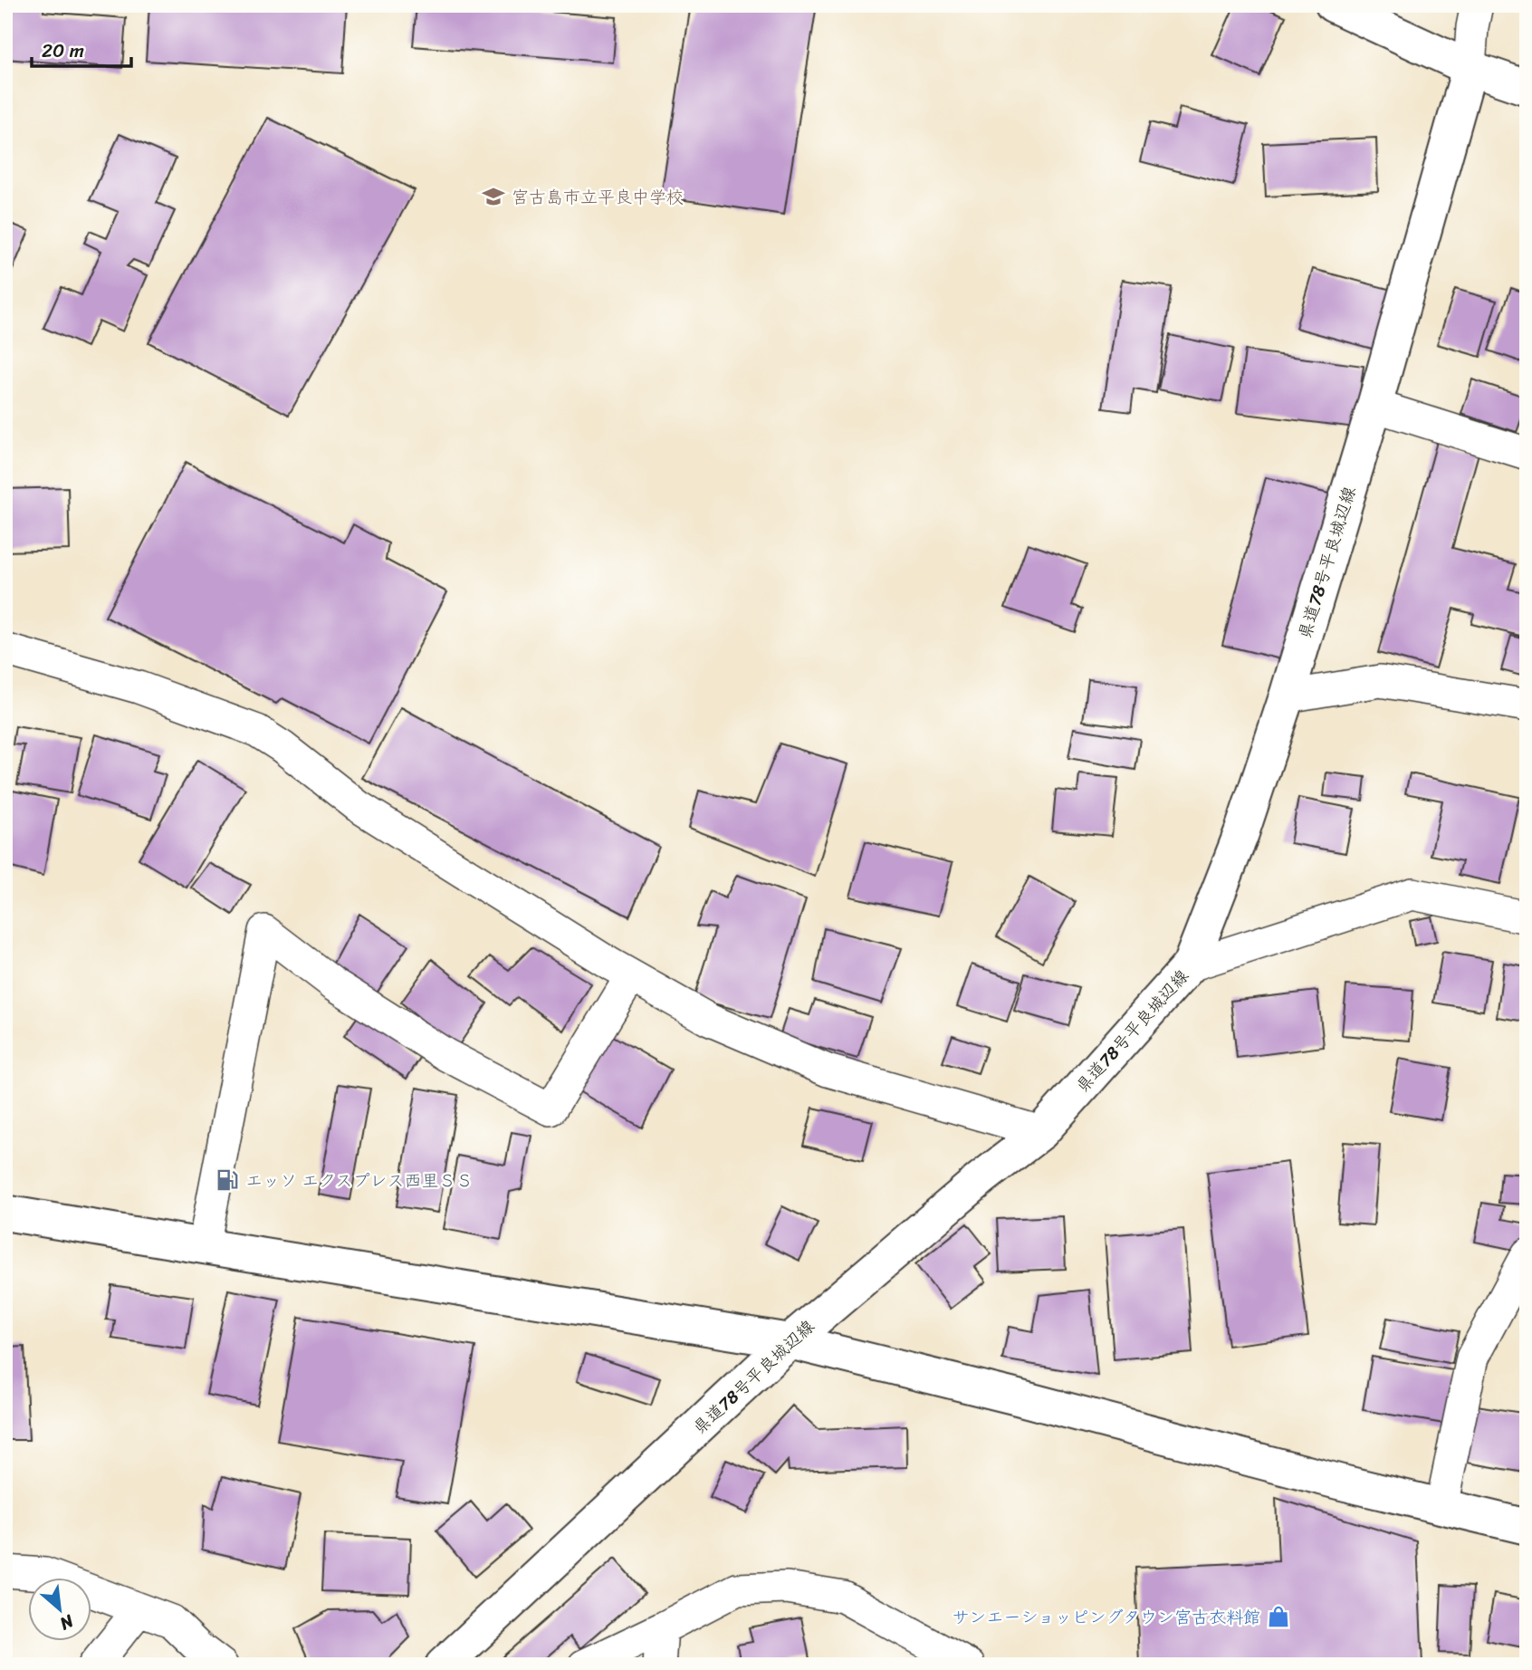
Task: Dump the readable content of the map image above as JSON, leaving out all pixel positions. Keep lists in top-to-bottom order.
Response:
{
  "streets": {
    "main road": ["県道78号平良城辺線"]
  },
  "places": {
    "school or university": ["宮古島市立平良中学校"],
    "fuel station": ["エッソ エクスプレス西里ＳＳ"],
    "shop": ["サンエーショッピングタウン宮古衣料館"]
  },
  "scale_bar": "20 m",
  "north": "bottom right"
}
